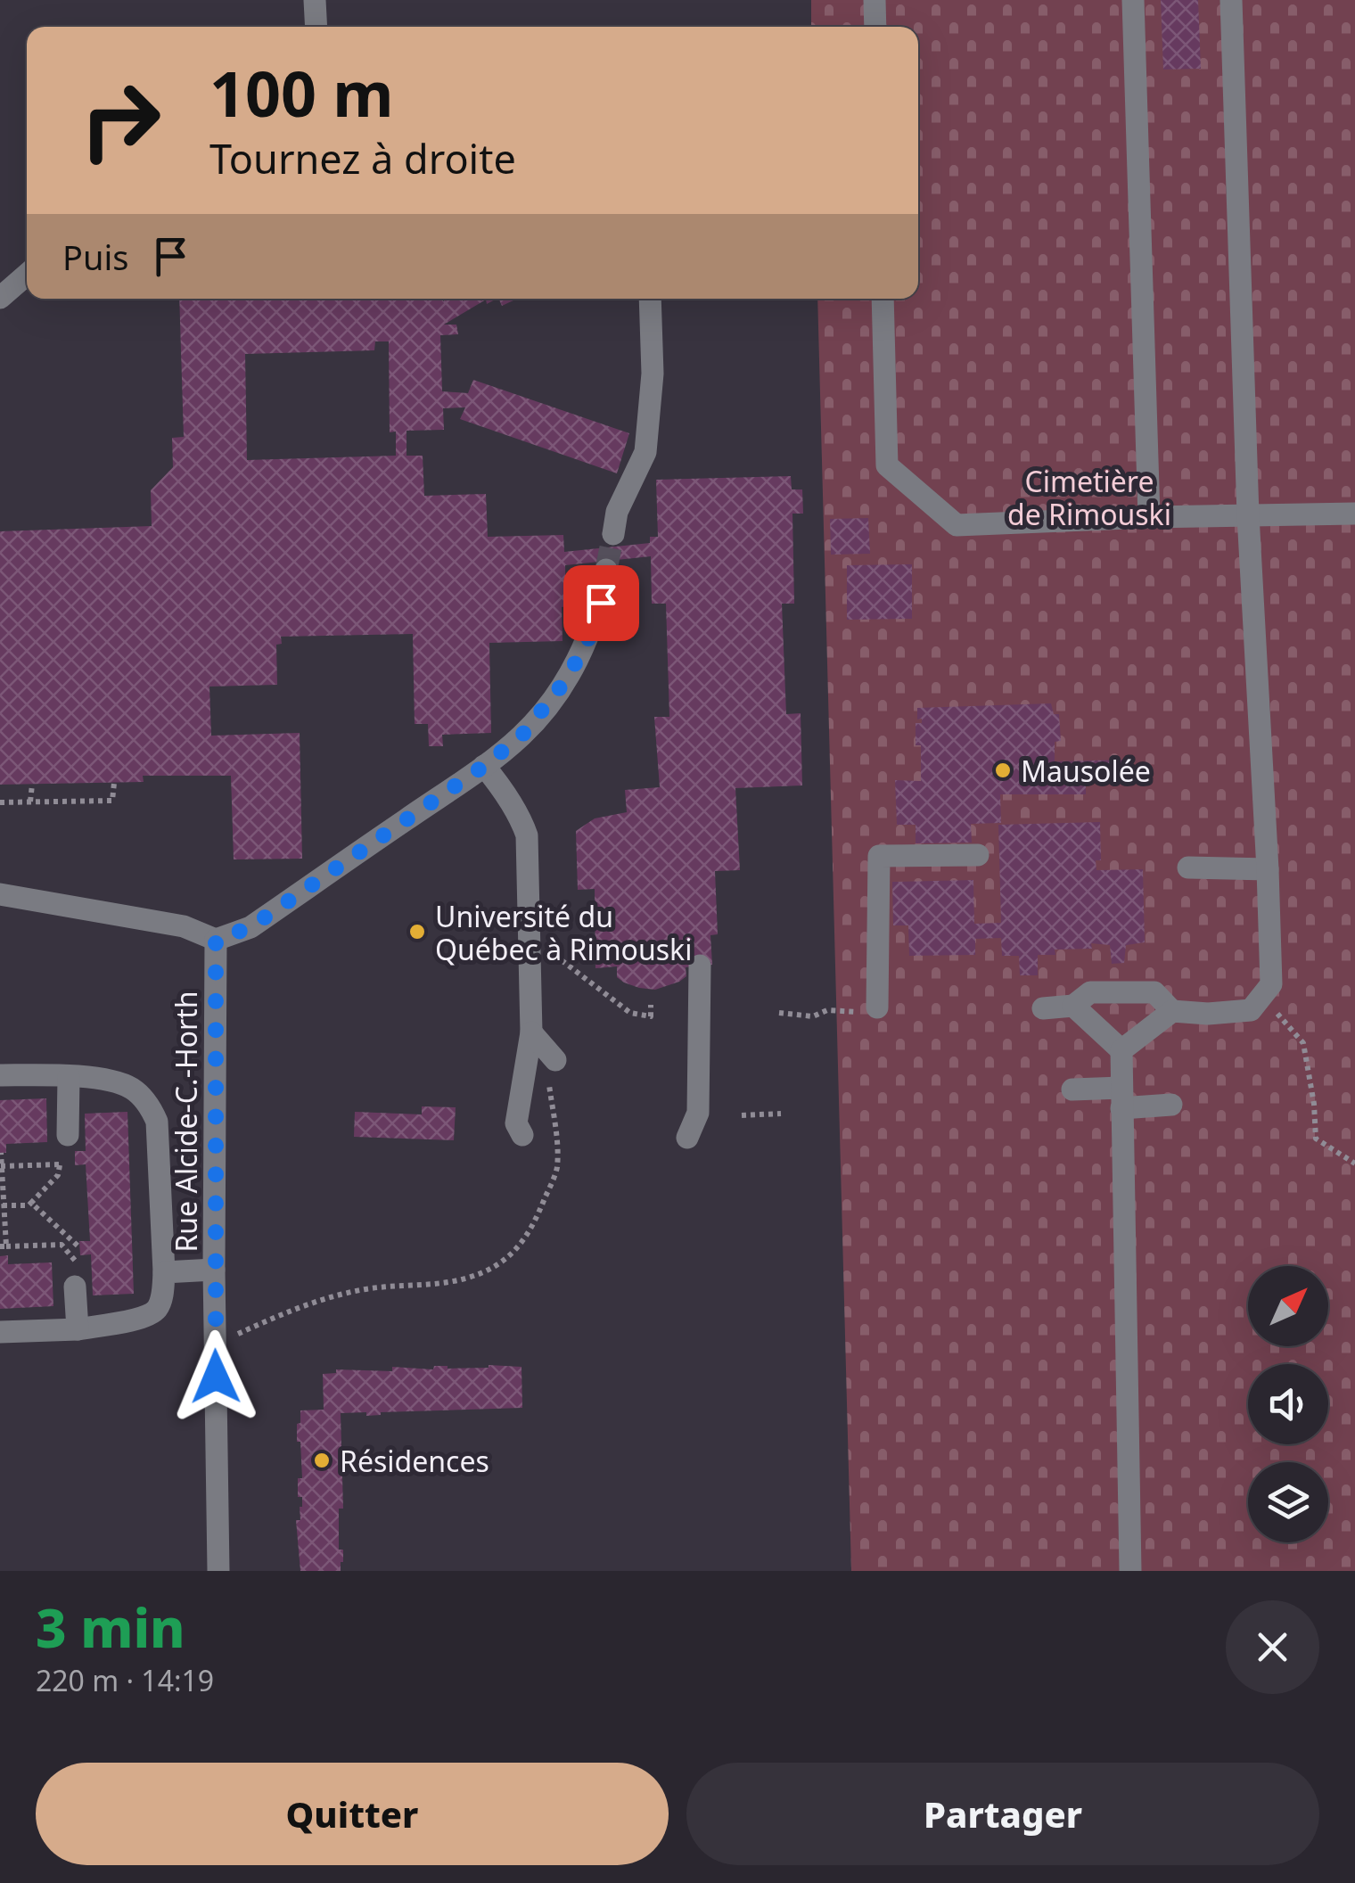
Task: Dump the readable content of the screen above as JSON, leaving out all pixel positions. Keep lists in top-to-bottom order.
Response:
{
  "streets": {
    "street": ["Rue Alcide-C.-Horth"]
  },
  "parks": ["Cimetière de Rimouski"],
  "places": ["Mausolée", "Université du Québec à Rimouski", "Résidences"],
  "north": "top right",
  "page": {
    "turn": ["100 m", "Tournez à droite"],
    "then": "Puis",
    "heading": ["3 min", "220 m · 14:19"],
    "buttons": ["Quitter", "Partager"]
  }
}
